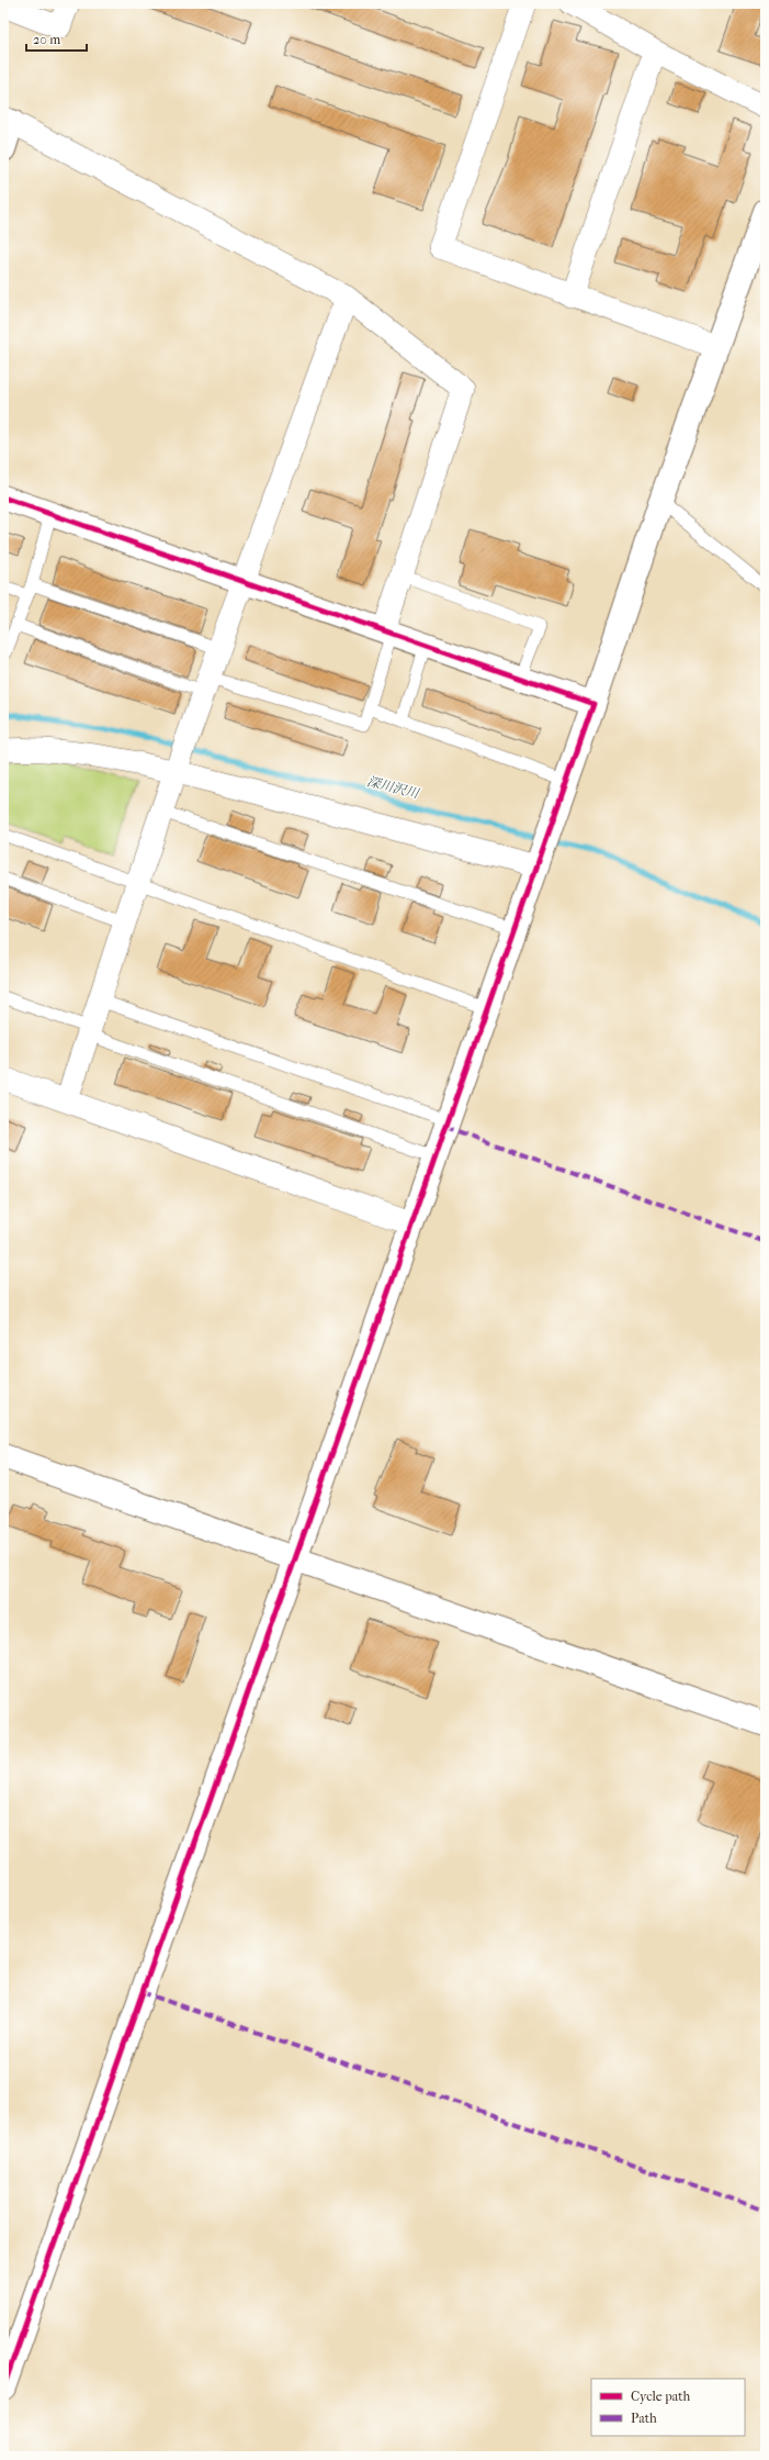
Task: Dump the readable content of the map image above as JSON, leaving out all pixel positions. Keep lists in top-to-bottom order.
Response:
{
  "water": ["深川沢川"],
  "legend": ["Cycle path", "Path"],
  "scale_bar": "20 m"
}
